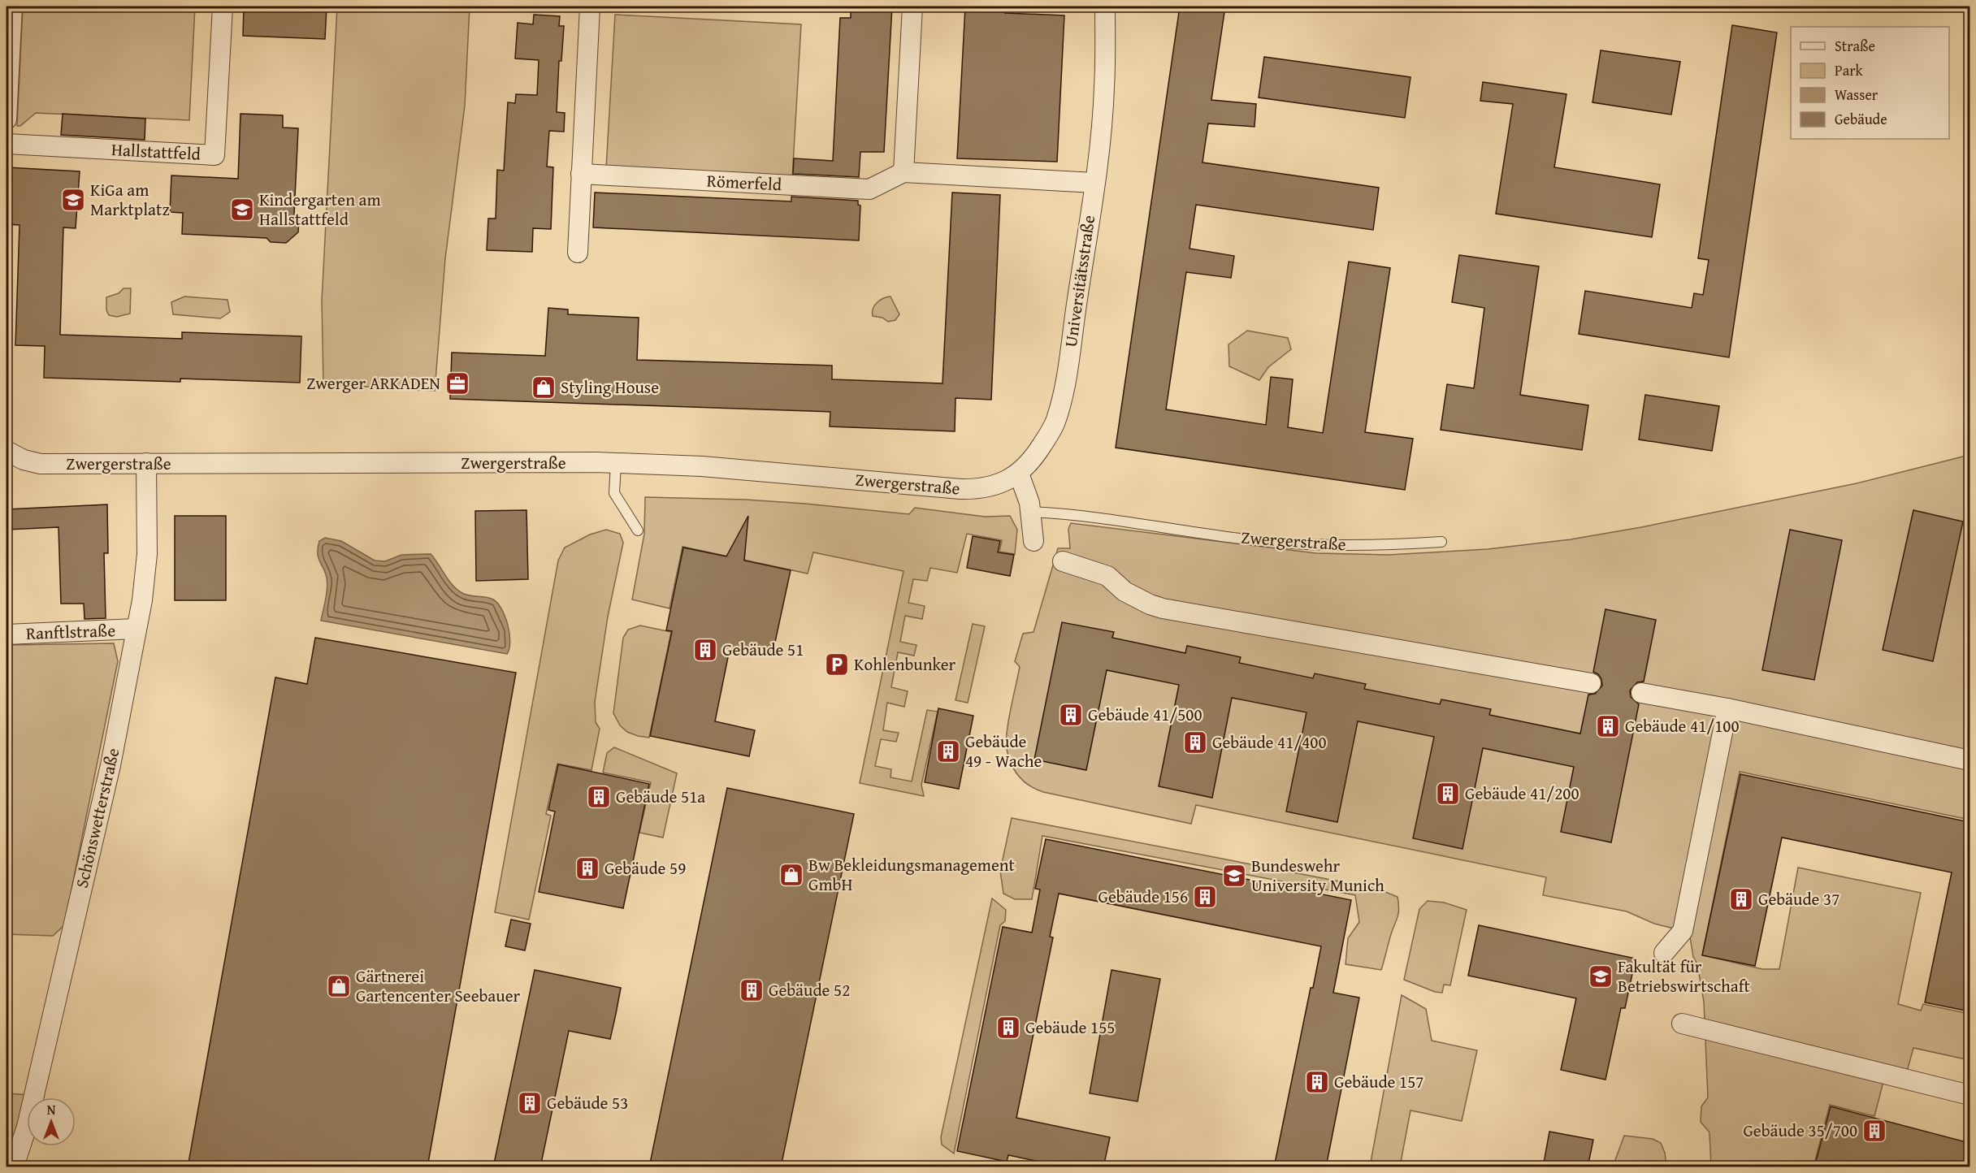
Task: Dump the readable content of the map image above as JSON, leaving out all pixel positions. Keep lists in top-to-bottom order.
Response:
{
  "streets": {
    "street": [
      "Hallstattfeld",
      "Römerfeld",
      "Universitätsstraße",
      "Zwergerstraße",
      "Ranftlstraße",
      "Schönswetterstraße"
    ]
  },
  "crossings": [
    ["Römerfeld", "Universitätsstraße"],
    ["Universitätsstraße", "Zwergerstraße"],
    ["Zwergerstraße", "Schönswetterstraße"],
    ["Ranftlstraße", "Schönswetterstraße"]
  ],
  "places": {
    "school or university": [
      "KiGa am Marktplatz",
      "Kindergarten am Hallstattfeld",
      "Bundeswehr University Munich",
      "Fakultät für Betriebswirtschaft"
    ],
    "office": ["Zwerger ARKADEN"],
    "shop": ["Styling House", "Bw Bekleidungsmanagement GmbH", "Gärtnerei Gartencenter Seebauer"],
    "building": [
      "Gebäude 51",
      "Gebäude 41/500",
      "Gebäude 41/100",
      "Gebäude 41/400",
      "Gebäude 49 - Wache",
      "Gebäude 41/200",
      "Gebäude 51a",
      "Gebäude 59",
      "Gebäude 156",
      "Gebäude 37",
      "Gebäude 52",
      "Gebäude 155",
      "Gebäude 157",
      "Gebäude 53",
      "Gebäude 35/700"
    ],
    "parking": ["Kohlenbunker"]
  },
  "legend": [
    "Straße",
    "Park",
    "Wasser",
    "Gebäude"
  ],
  "north": "top"
}
